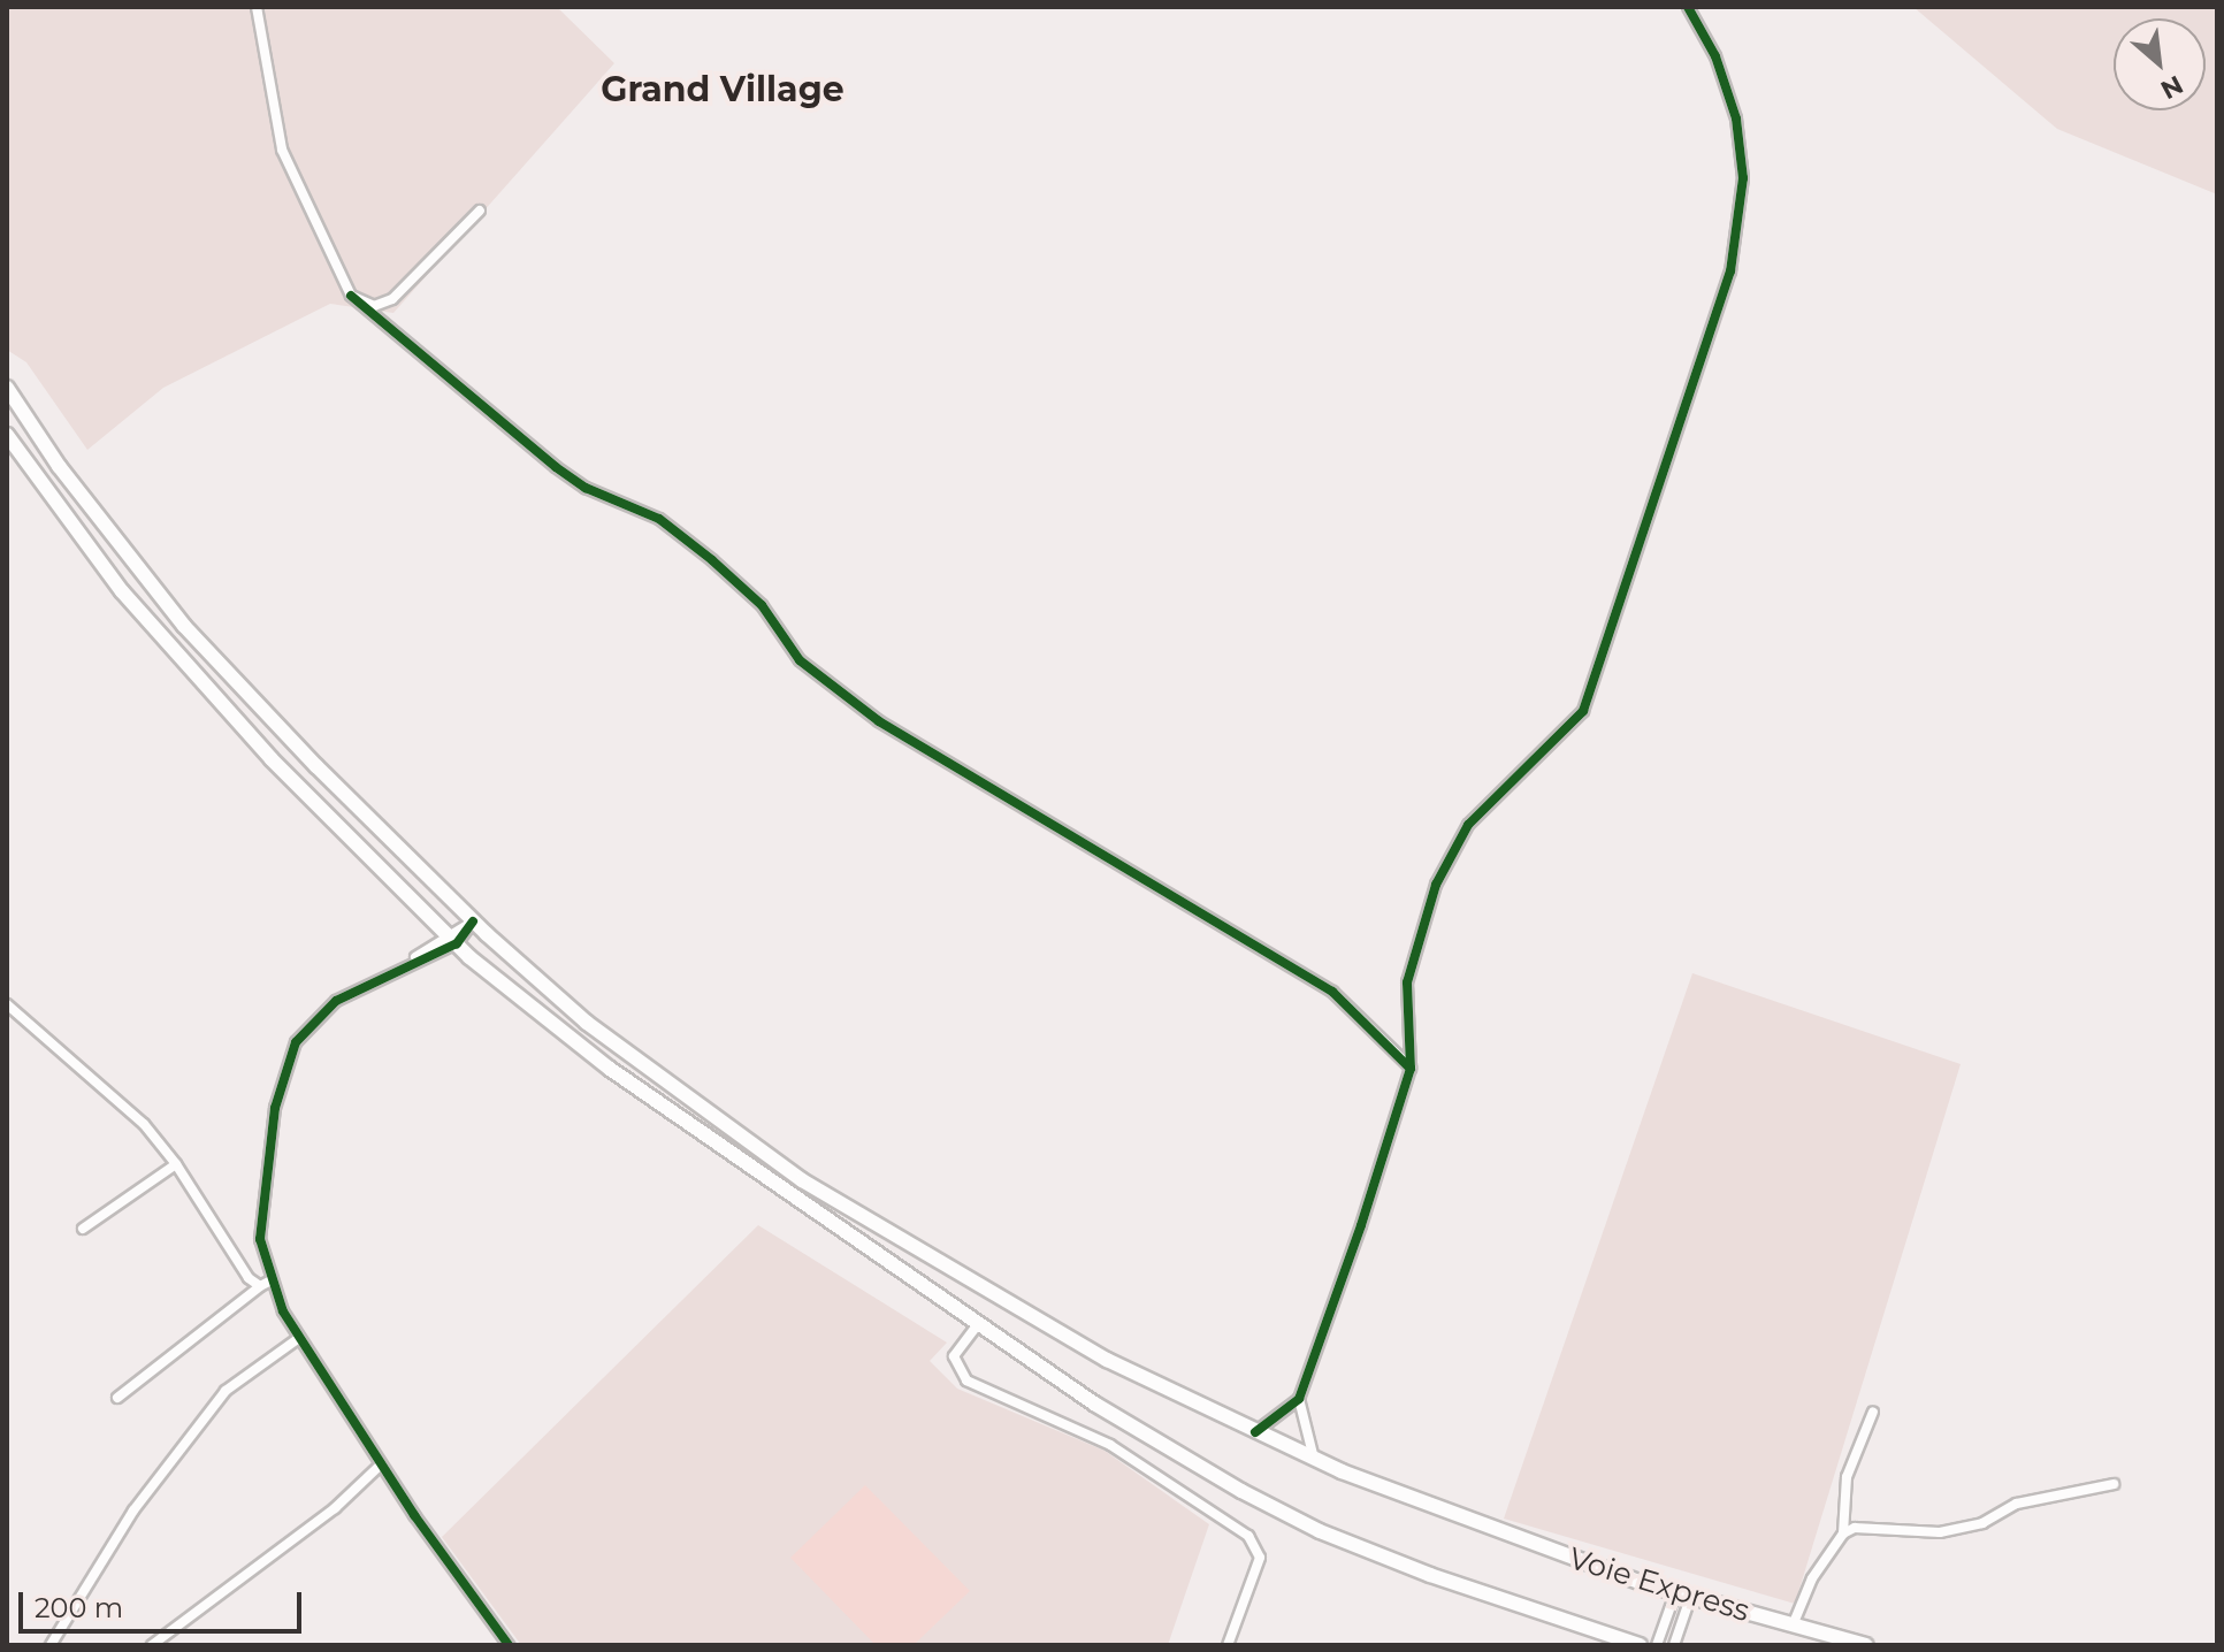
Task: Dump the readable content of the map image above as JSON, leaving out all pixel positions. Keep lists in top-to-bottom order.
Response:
{
  "streets": {
    "highway": ["Voie Express"]
  },
  "districts": ["Grand Village"],
  "scale_bar": "200 m",
  "north": "bottom right"
}
